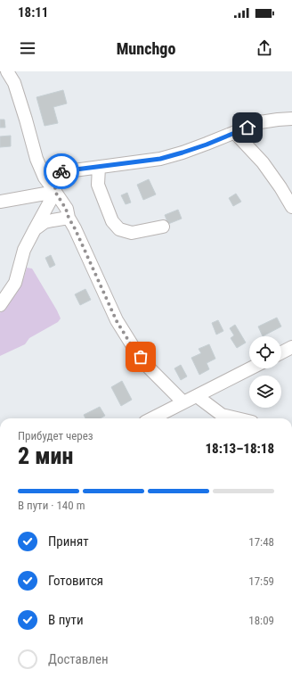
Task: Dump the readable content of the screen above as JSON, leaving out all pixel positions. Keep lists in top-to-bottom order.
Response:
{
  "page": {
    "status": "18:11",
    "header": "Munchgo",
    "heading": ["2 мин", "Прибудет через", "18:13–18:18"],
    "bar": "В пути · 140 m",
    "list": [
      ["Принят", "17:48"],
      ["Готовится", "17:59"],
      ["В пути", "18:09"],
      "Доставлен"
    ]
  }
}
